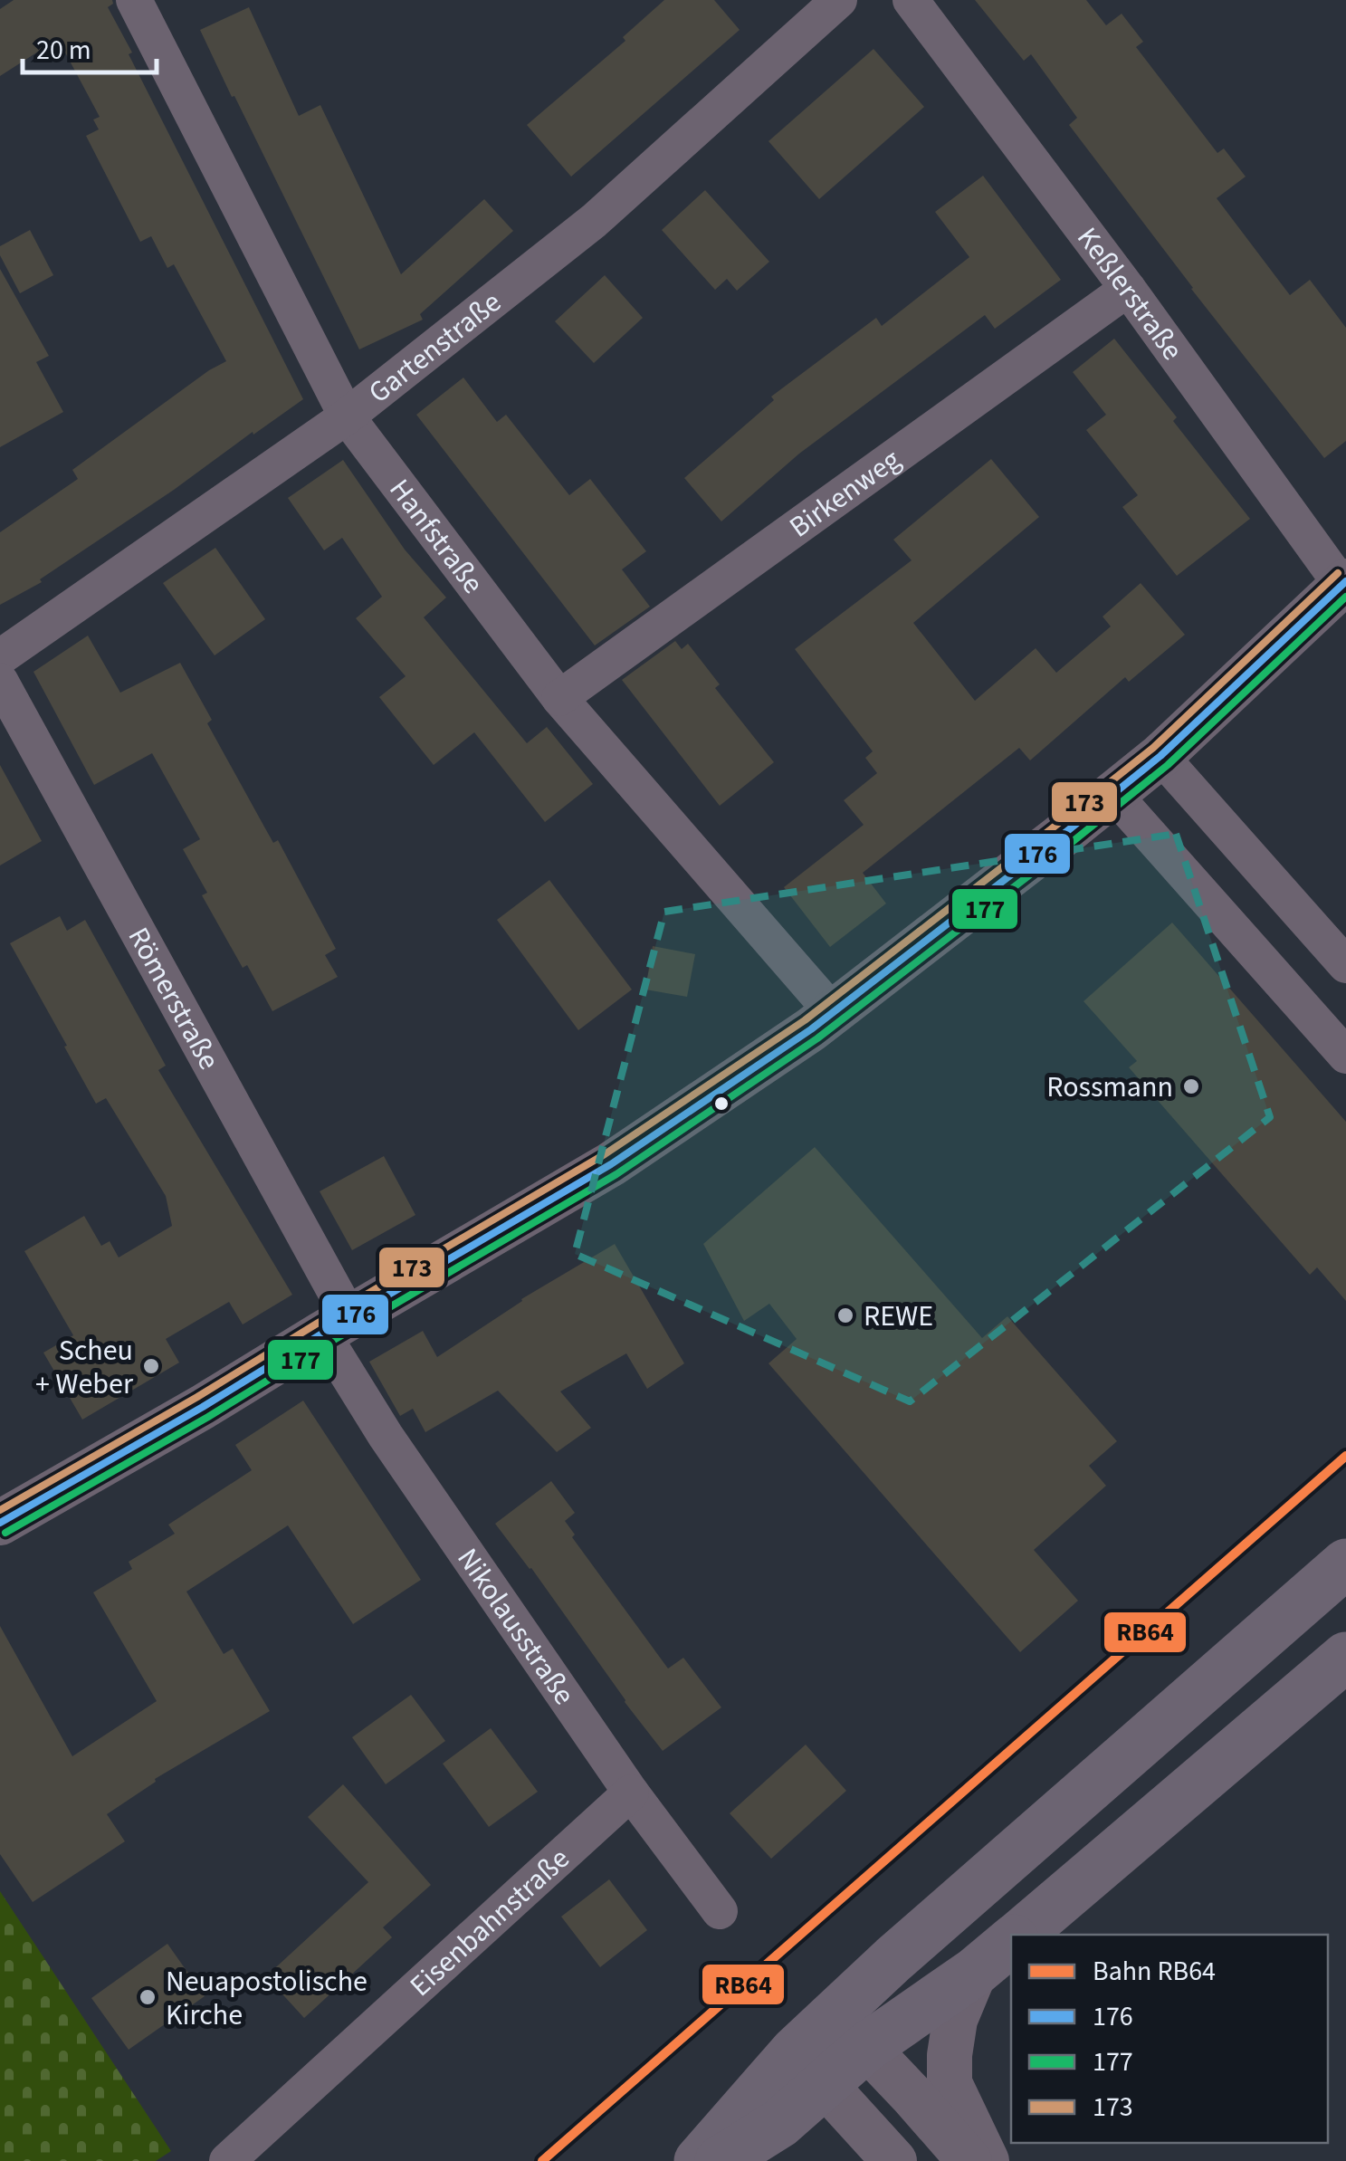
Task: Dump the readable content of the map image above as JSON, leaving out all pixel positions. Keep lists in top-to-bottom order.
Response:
{
  "streets": {
    "street": [
      "Keßlerstraße",
      "Gartenstraße",
      "Birkenweg",
      "Hanfstraße",
      "Römerstraße",
      "Nikolausstraße",
      "Eisenbahnstraße"
    ]
  },
  "crossings": [
    ["Keßlerstraße", "Birkenweg"],
    ["Gartenstraße", "Hanfstraße"],
    ["Birkenweg", "Hanfstraße"],
    ["Römerstraße", "Nikolausstraße"],
    ["Nikolausstraße", "Eisenbahnstraße"]
  ],
  "places": [
    "Rossmann",
    "REWE",
    "Scheu + Weber",
    "Neuapostolische Kirche"
  ],
  "lines": [
    "transit line 173",
    "transit line 176",
    "transit line 177",
    "rail line RB64"
  ],
  "legend": [
    "Bahn RB64",
    "176",
    "177",
    "173"
  ],
  "scale_bar": "20 m"
}
